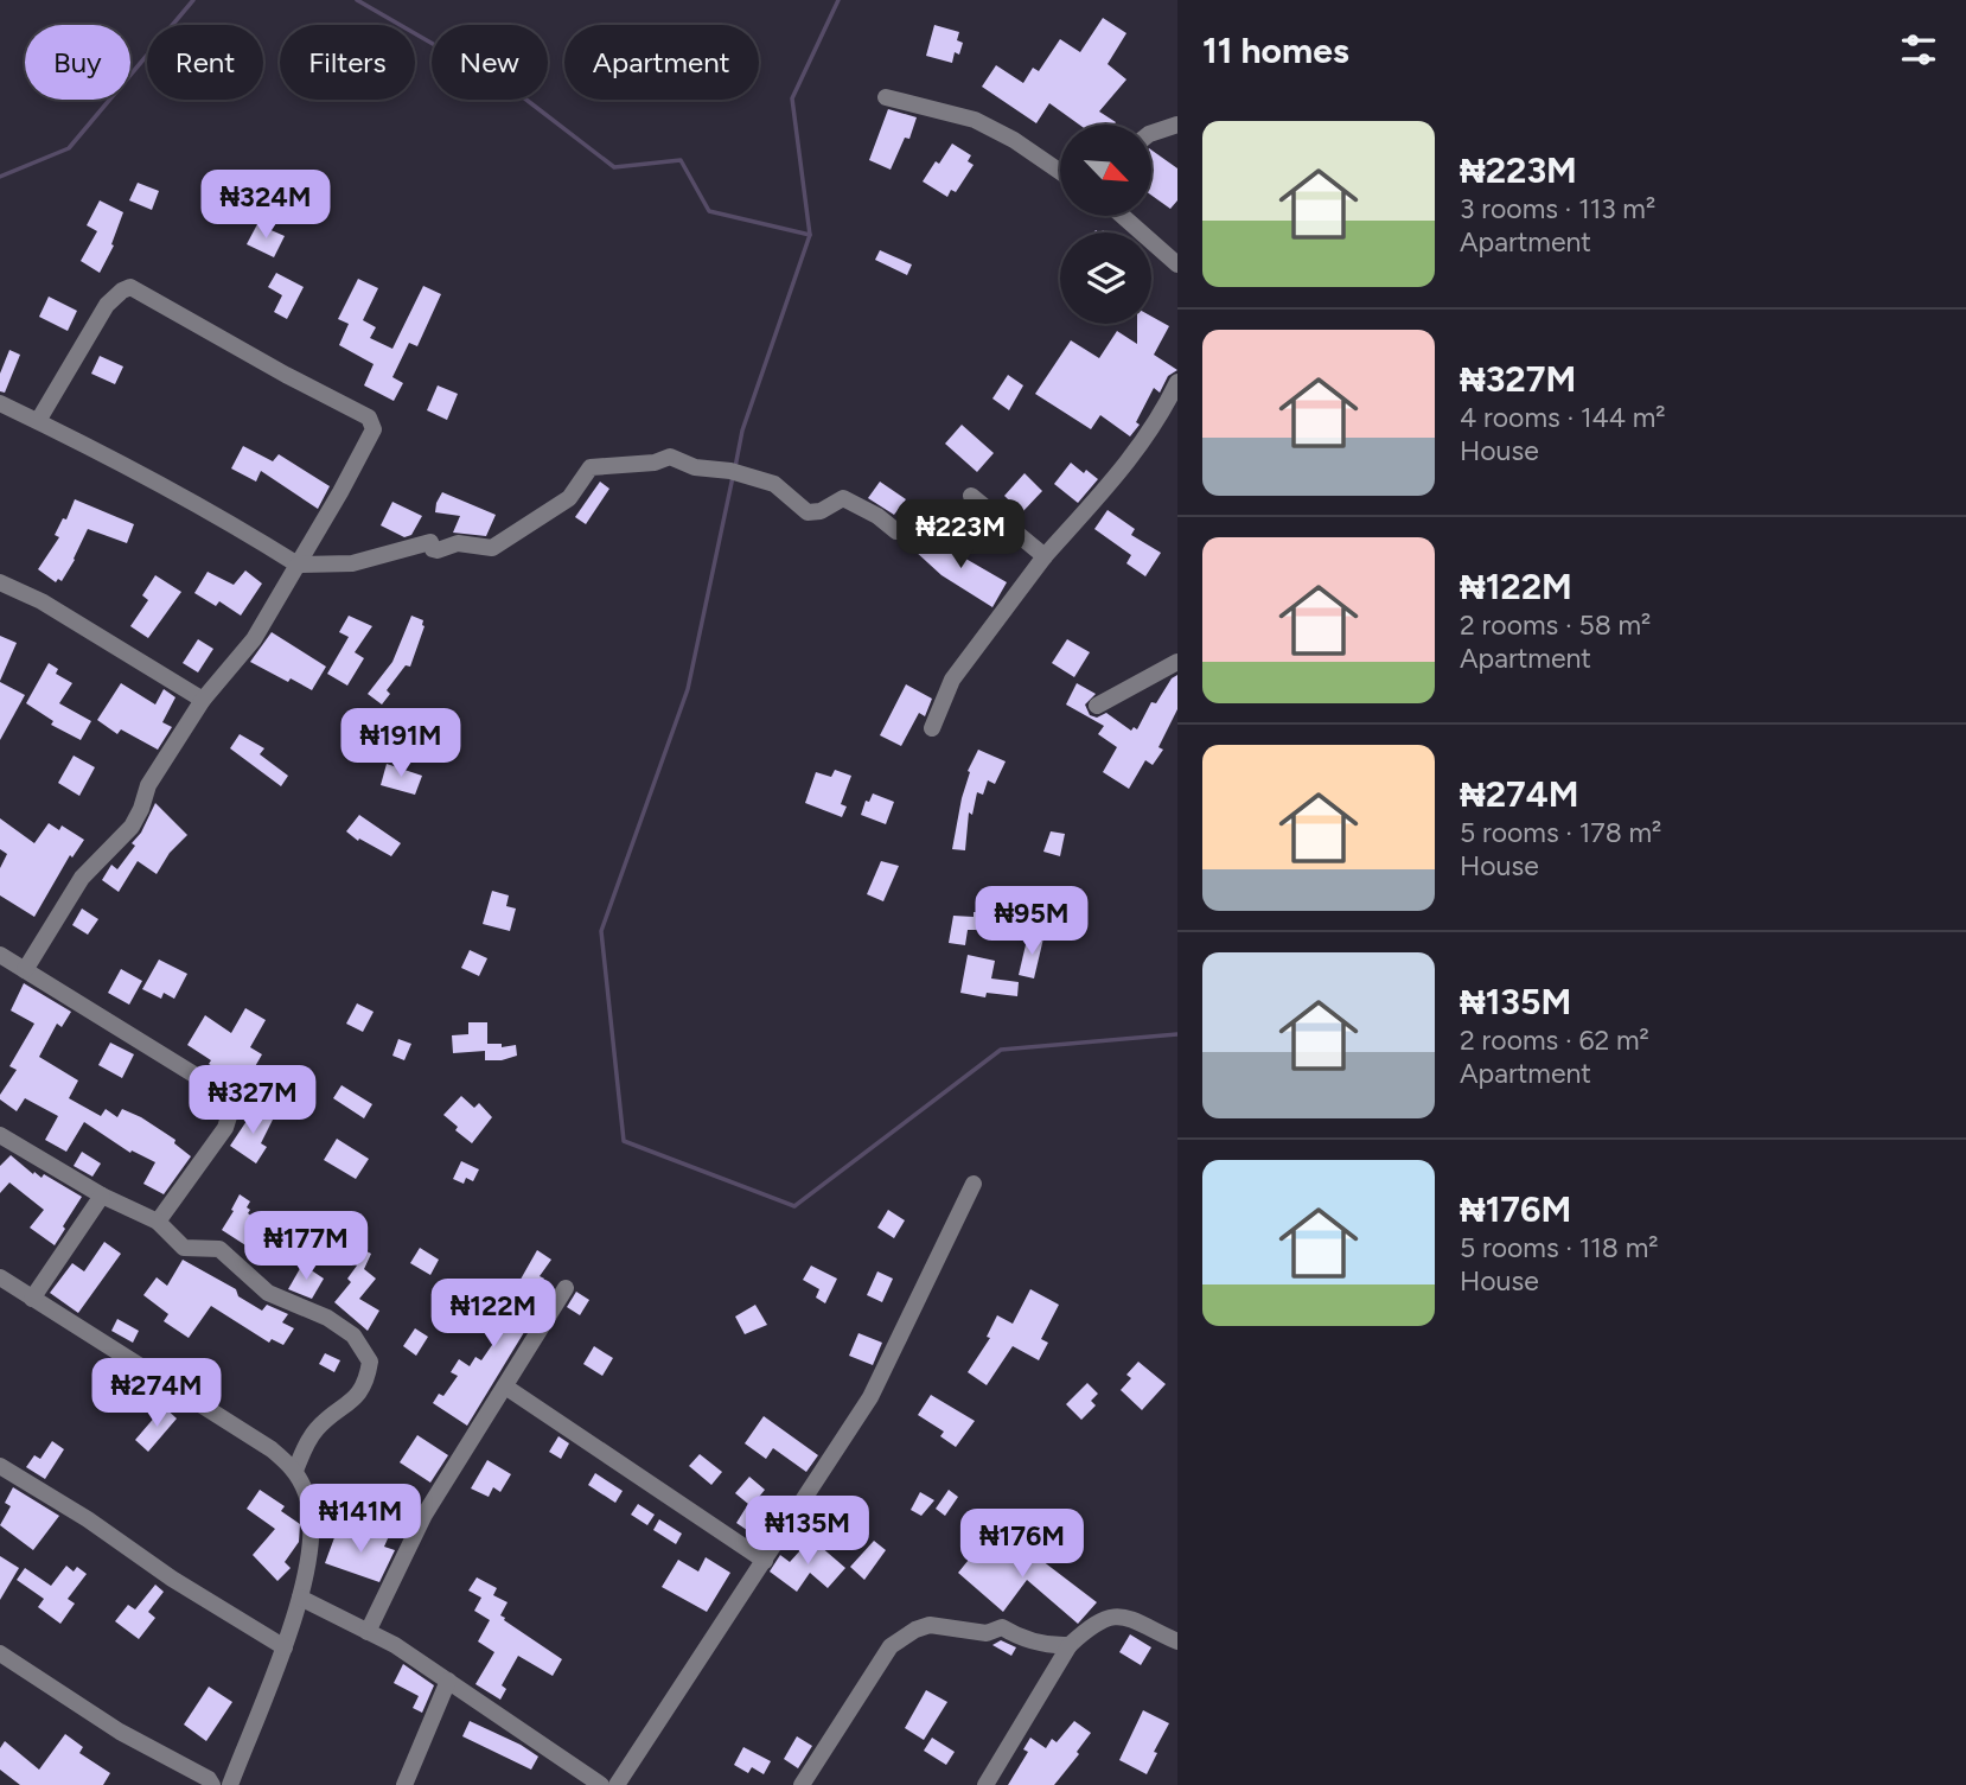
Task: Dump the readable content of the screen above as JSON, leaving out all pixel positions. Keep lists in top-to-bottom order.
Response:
{
  "north": "bottom right",
  "page": {
    "heading": "11 homes",
    "chip": [
      "Buy",
      "Rent",
      "Filters",
      "New",
      "Apartment"
    ],
    "list": [
      {
        "name": "₦223M",
        "note": "3 rooms · 113 m² · Apartment"
      },
      {
        "name": "₦327M",
        "note": "4 rooms · 144 m² · House"
      },
      {
        "name": "₦122M",
        "note": "2 rooms · 58 m² · Apartment"
      },
      {
        "name": "₦274M",
        "note": "5 rooms · 178 m² · House"
      },
      {
        "name": "₦135M",
        "note": "2 rooms · 62 m² · Apartment"
      },
      {
        "name": "₦176M",
        "note": "5 rooms · 118 m² · House"
      }
    ],
    "price": [
      "₦324M",
      "₦223M",
      "₦191M",
      "₦95M",
      "₦327M",
      "₦177M",
      "₦122M",
      "₦274M",
      "₦141M",
      "₦135M",
      "₦176M"
    ]
  }
}
